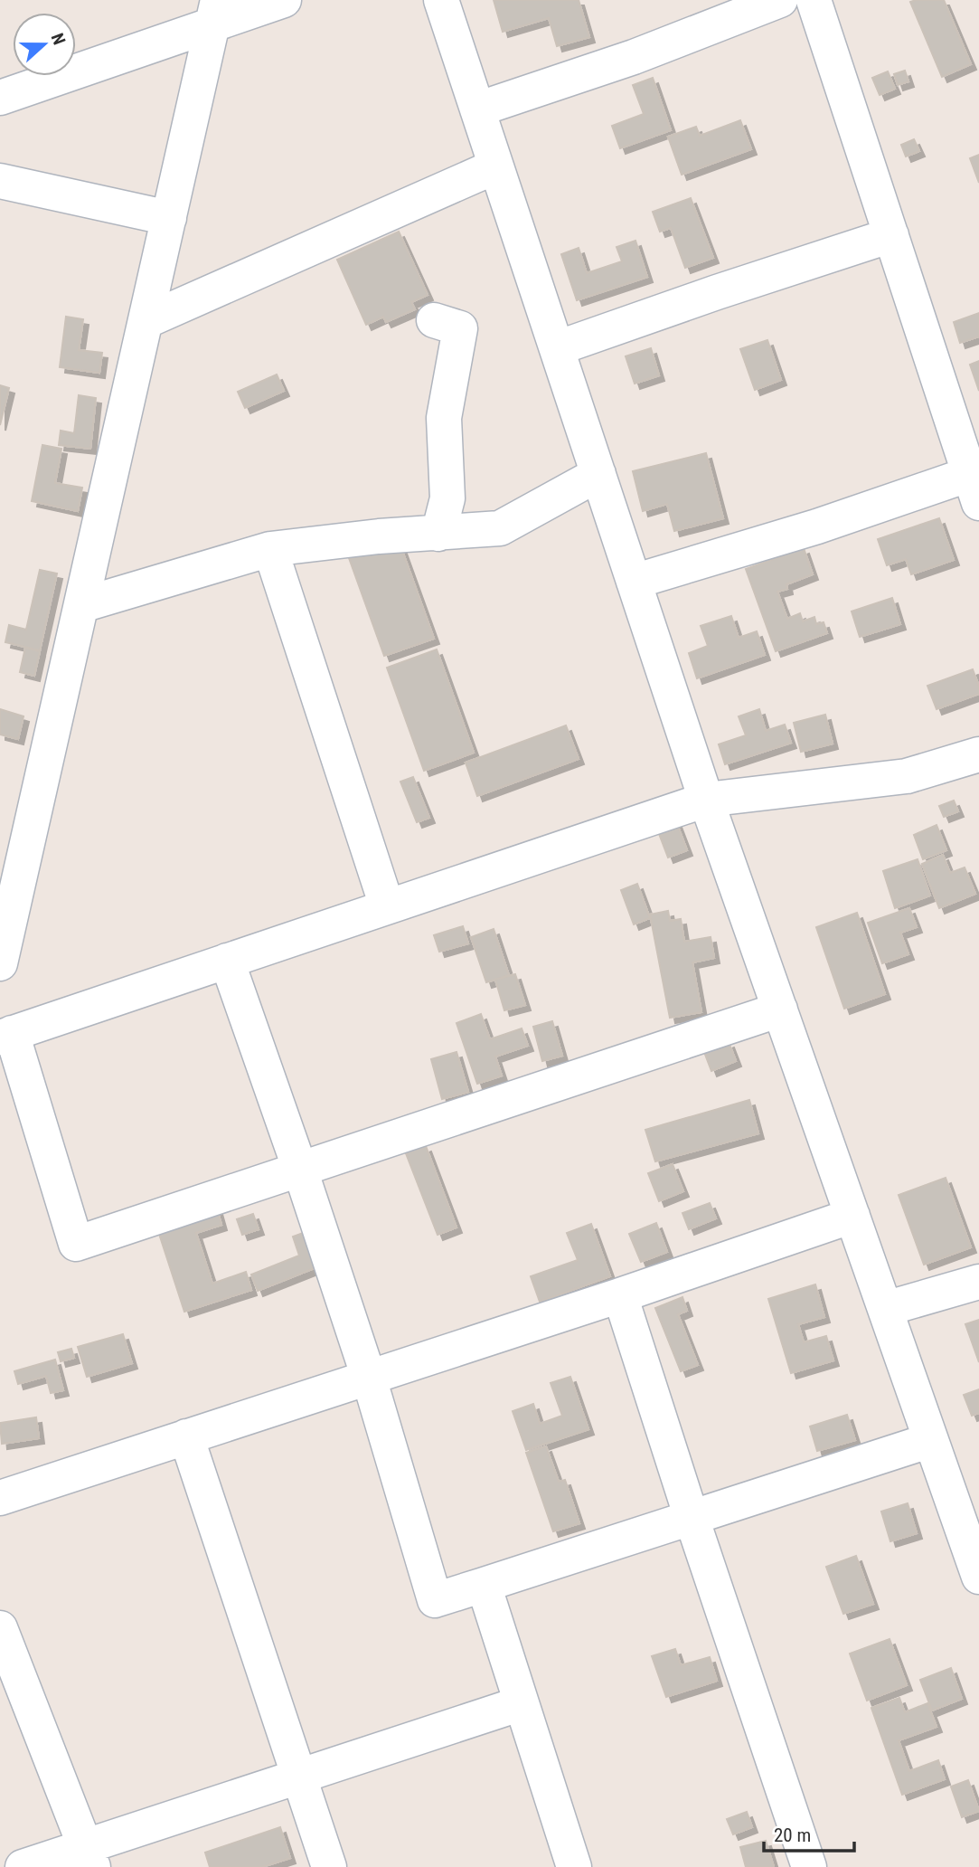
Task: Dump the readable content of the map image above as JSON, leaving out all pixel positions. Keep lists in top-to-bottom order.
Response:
{
  "scale_bar": "20 m",
  "north": "right"
}
